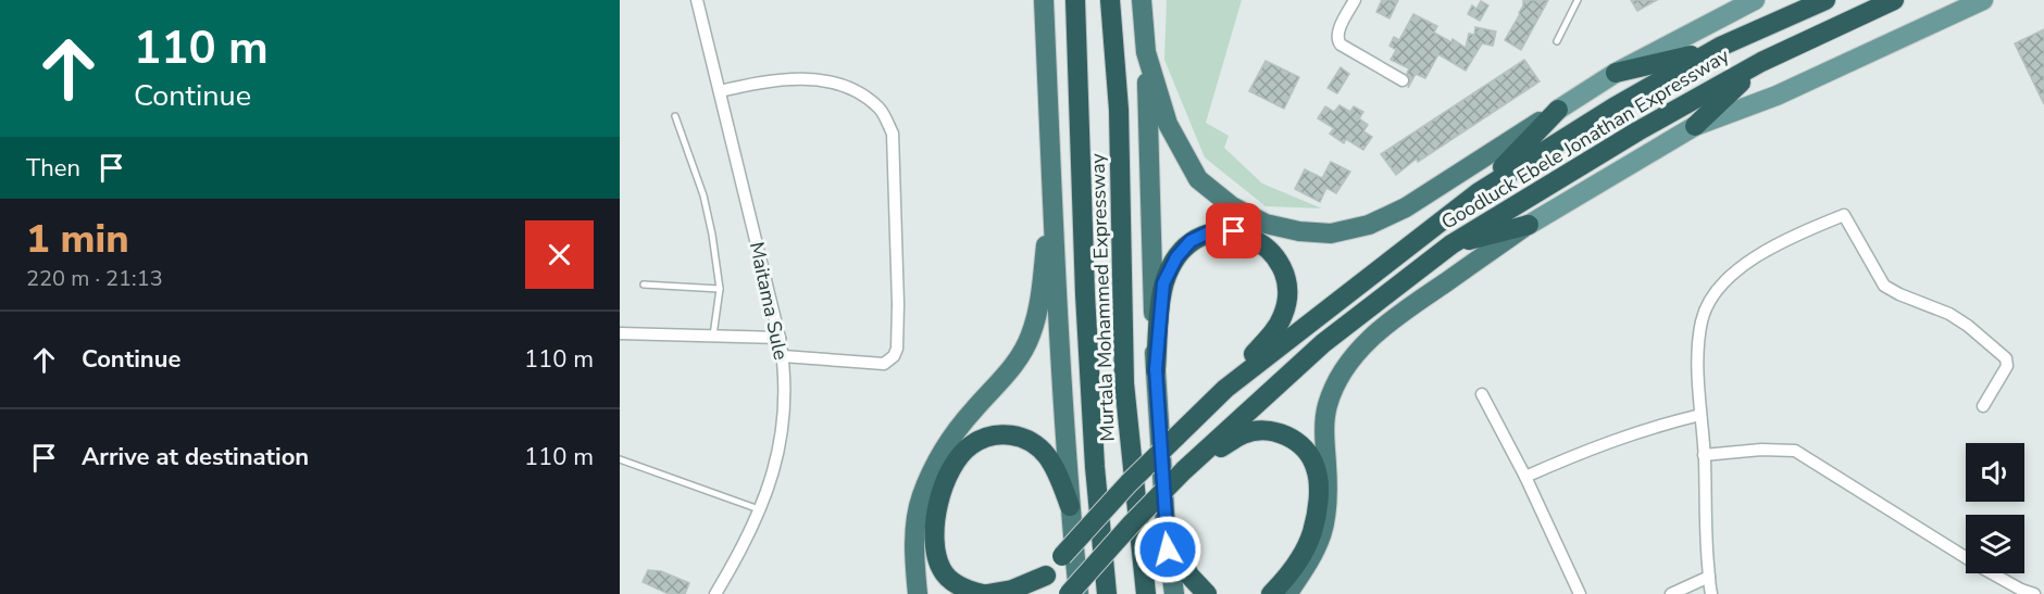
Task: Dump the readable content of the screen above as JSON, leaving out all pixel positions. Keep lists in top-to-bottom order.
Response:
{
  "streets": {
    "highway": ["Goodluck Ebele Jonathan Expressway", "Murtala Mohammed Expressway"],
    "street": ["Maitama Sule"]
  },
  "page": {
    "turn": ["110 m", "Continue"],
    "then": "Then",
    "heading": ["1 min", "220 m · 21:13"],
    "list": [
      {
        "name": "Continue",
        "value": "110 m"
      },
      {
        "name": "Arrive at destination",
        "value": "110 m"
      }
    ]
  }
}
